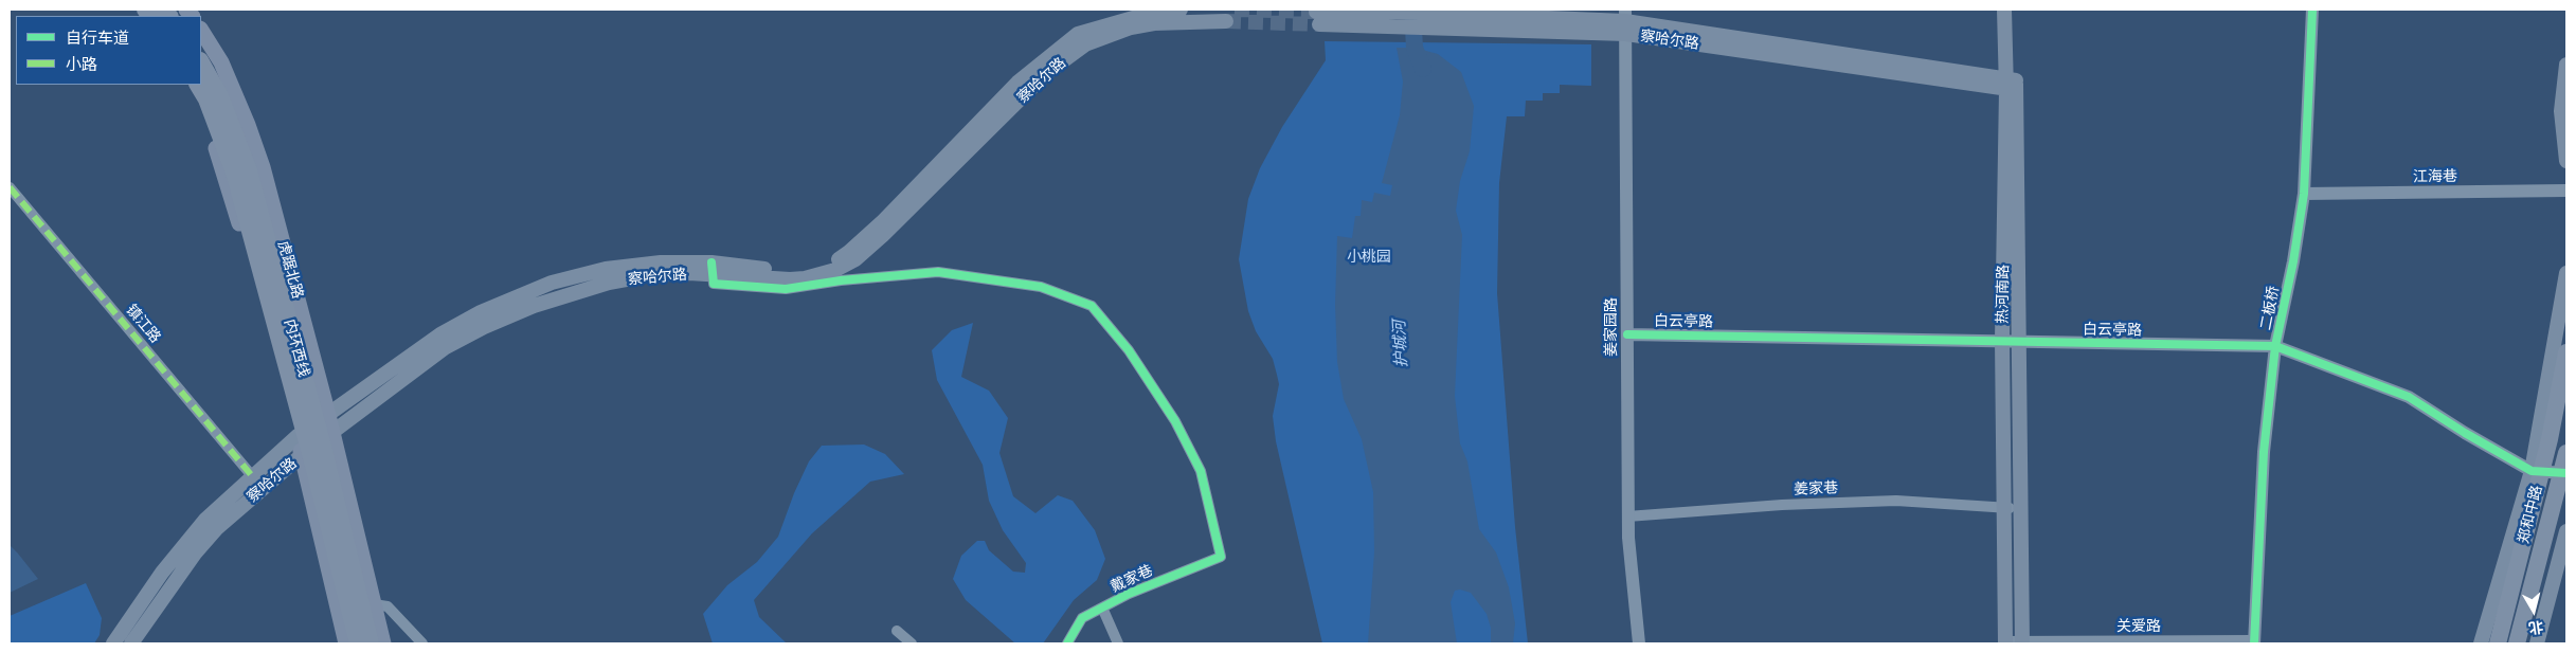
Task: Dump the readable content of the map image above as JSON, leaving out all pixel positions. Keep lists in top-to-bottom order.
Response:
{
  "streets": {
    "highway": ["内环西线", "郑和中路"],
    "main road": ["察哈尔路", "虎踞北路", "热河南路"],
    "street": [
      "江海巷",
      "二板桥",
      "白云亭路",
      "镇江路",
      "姜家园路",
      "姜家巷",
      "戴家巷",
      "关爱路"
    ]
  },
  "crossings": [
    ["察哈尔路", "虎踞北路"],
    ["察哈尔路", "热河南路"],
    ["察哈尔路", "镇江路"],
    ["察哈尔路", "姜家园路"],
    ["察哈尔路", "戴家巷"],
    ["江海巷", "二板桥"],
    ["虎踞北路", "内环西线"],
    ["热河南路", "白云亭路"],
    ["热河南路", "姜家巷"],
    ["热河南路", "关爱路"],
    ["二板桥", "白云亭路"],
    ["二板桥", "关爱路"],
    ["白云亭路", "姜家园路"],
    ["姜家园路", "姜家巷"]
  ],
  "water": ["护城河"],
  "parks": ["小桃园"],
  "legend": ["自行车道", "小路"],
  "north": "bottom"
}
